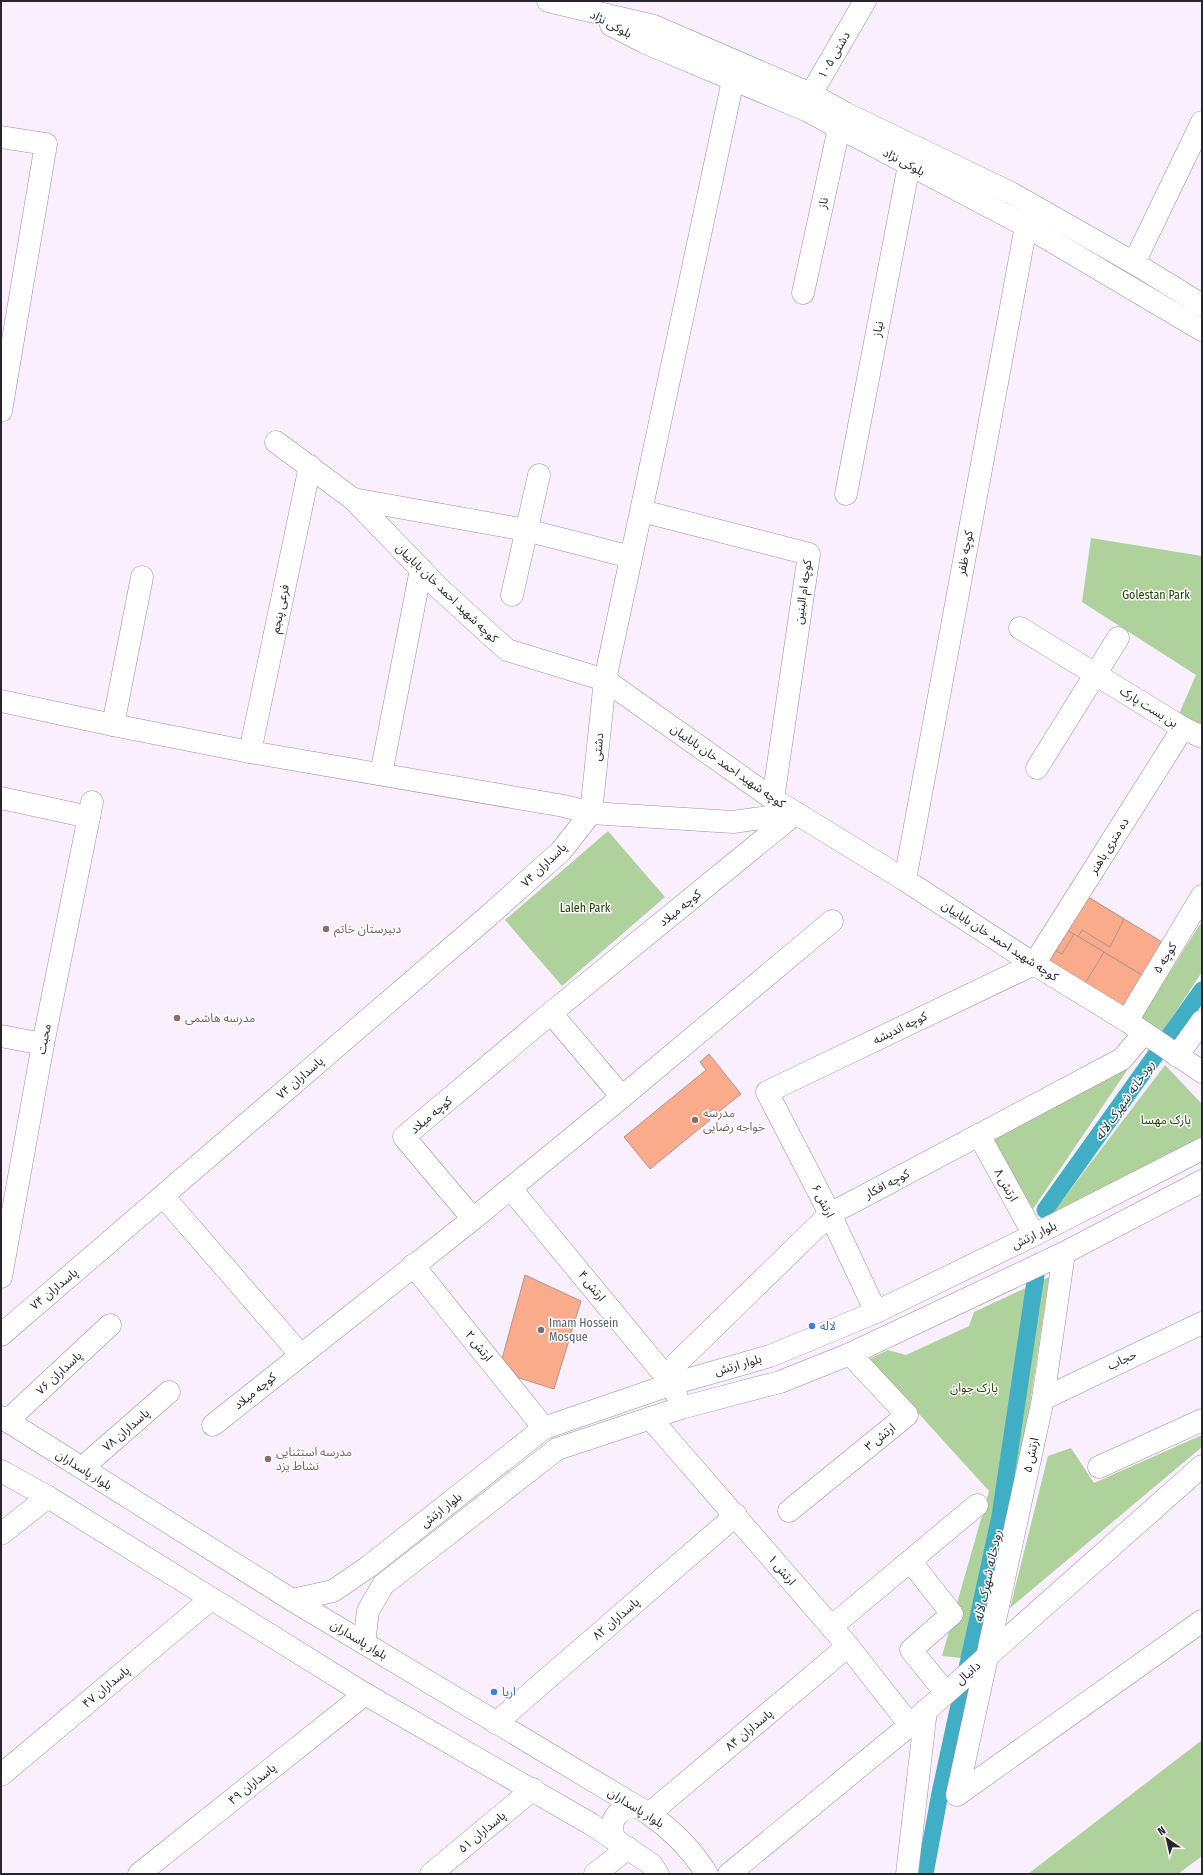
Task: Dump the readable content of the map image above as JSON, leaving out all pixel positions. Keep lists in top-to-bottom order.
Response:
{
  "streets": {
    "street": [
      "بلوکی نژاد",
      "دشتی ۱۰۵",
      "ناز",
      "نیاز",
      "کوچه ظفر",
      "کوچه ام البنین",
      "کوچه شهید احمد خان باباییان",
      "فرعی پنجم",
      "بن بست پارک",
      "دشتی",
      "ده متری باهنر",
      "پاسداران ۷۴",
      "کوچه میلاد",
      "کوچه ۵",
      "کوچه اندیشه",
      "محبت",
      "کوچه افکار",
      "ارتش ۸",
      "ارتش ۶",
      "بلوار ارتش",
      "ارتش ۴",
      "ارتش ۲",
      "حجاب",
      "پاسداران ۷۶",
      "پاسداران ۷۸",
      "ارتش ۳",
      "ارتش ۵",
      "بلوار پاسداران",
      "ارتش ۱",
      "پاسداران ۸۲",
      "دانیال",
      "پاسداران ۴۷",
      "پاسداران ۸۴",
      "پاسداران ۴۹",
      "پاسداران ۵۱"
    ]
  },
  "crossings": [
    ["بلوکی نژاد", "دشتی ۱۰۵"],
    ["بلوکی نژاد", "ناز"],
    ["بلوکی نژاد", "نیاز"],
    ["بلوکی نژاد", "کوچه ظفر"],
    ["بلوکی نژاد", "دشتی"],
    ["کوچه ظفر", "کوچه شهید احمد خان باباییان"],
    ["کوچه ام البنین", "کوچه شهید احمد خان باباییان"],
    ["کوچه ام البنین", "دشتی"],
    ["کوچه شهید احمد خان باباییان", "فرعی پنجم"],
    ["کوچه شهید احمد خان باباییان", "دشتی"],
    ["کوچه شهید احمد خان باباییان", "ده متری باهنر"],
    ["کوچه شهید احمد خان باباییان", "کوچه میلاد"],
    ["کوچه شهید احمد خان باباییان", "کوچه ۵"],
    ["کوچه شهید احمد خان باباییان", "کوچه اندیشه"],
    ["کوچه شهید احمد خان باباییان", "کوچه افکار"],
    ["بن بست پارک", "ده متری باهنر"],
    ["دشتی", "پاسداران ۷۴"],
    ["ده متری باهنر", "کوچه اندیشه"],
    ["کوچه میلاد", "ارتش ۲"],
    ["کوچه ۵", "کوچه افکار"],
    ["کوچه اندیشه", "ارتش ۶"],
    ["کوچه افکار", "ارتش ۸"],
    ["کوچه افکار", "ارتش ۶"],
    ["کوچه افکار", "بلوار ارتش"],
    ["کوچه افکار", "ارتش ۴"],
    ["ارتش ۸", "بلوار ارتش"],
    ["ارتش ۶", "بلوار ارتش"],
    ["بلوار ارتش", "ارتش ۴"],
    ["بلوار ارتش", "ارتش ۲"],
    ["بلوار ارتش", "ارتش ۳"],
    ["بلوار ارتش", "ارتش ۵"],
    ["بلوار ارتش", "بلوار پاسداران"],
    ["بلوار ارتش", "ارتش ۱"],
    ["حجاب", "ارتش ۵"],
    ["پاسداران ۷۶", "بلوار پاسداران"],
    ["پاسداران ۷۸", "بلوار پاسداران"],
    ["ارتش ۵", "دانیال"],
    ["بلوار پاسداران", "پاسداران ۸۲"],
    ["بلوار پاسداران", "پاسداران ۸۴"],
    ["ارتش ۱", "پاسداران ۸۲"],
    ["ارتش ۱", "دانیال"],
    ["ارتش ۱", "پاسداران ۸۴"]
  ],
  "water": ["رودخانه شهرک لاله"],
  "parks": [
    "Golestan Park",
    "Laleh Park",
    "پارک مهسا",
    "پارک جوان"
  ],
  "places": [
    "دبیرستان خاتم",
    "مدرسه هاشمی",
    "مدرسه خواجه رضایی",
    "لاله",
    "Imam Hossein Mosque",
    "مدرسه استثنایی نشاط یزد",
    "اریا"
  ],
  "north": "top left"
}
